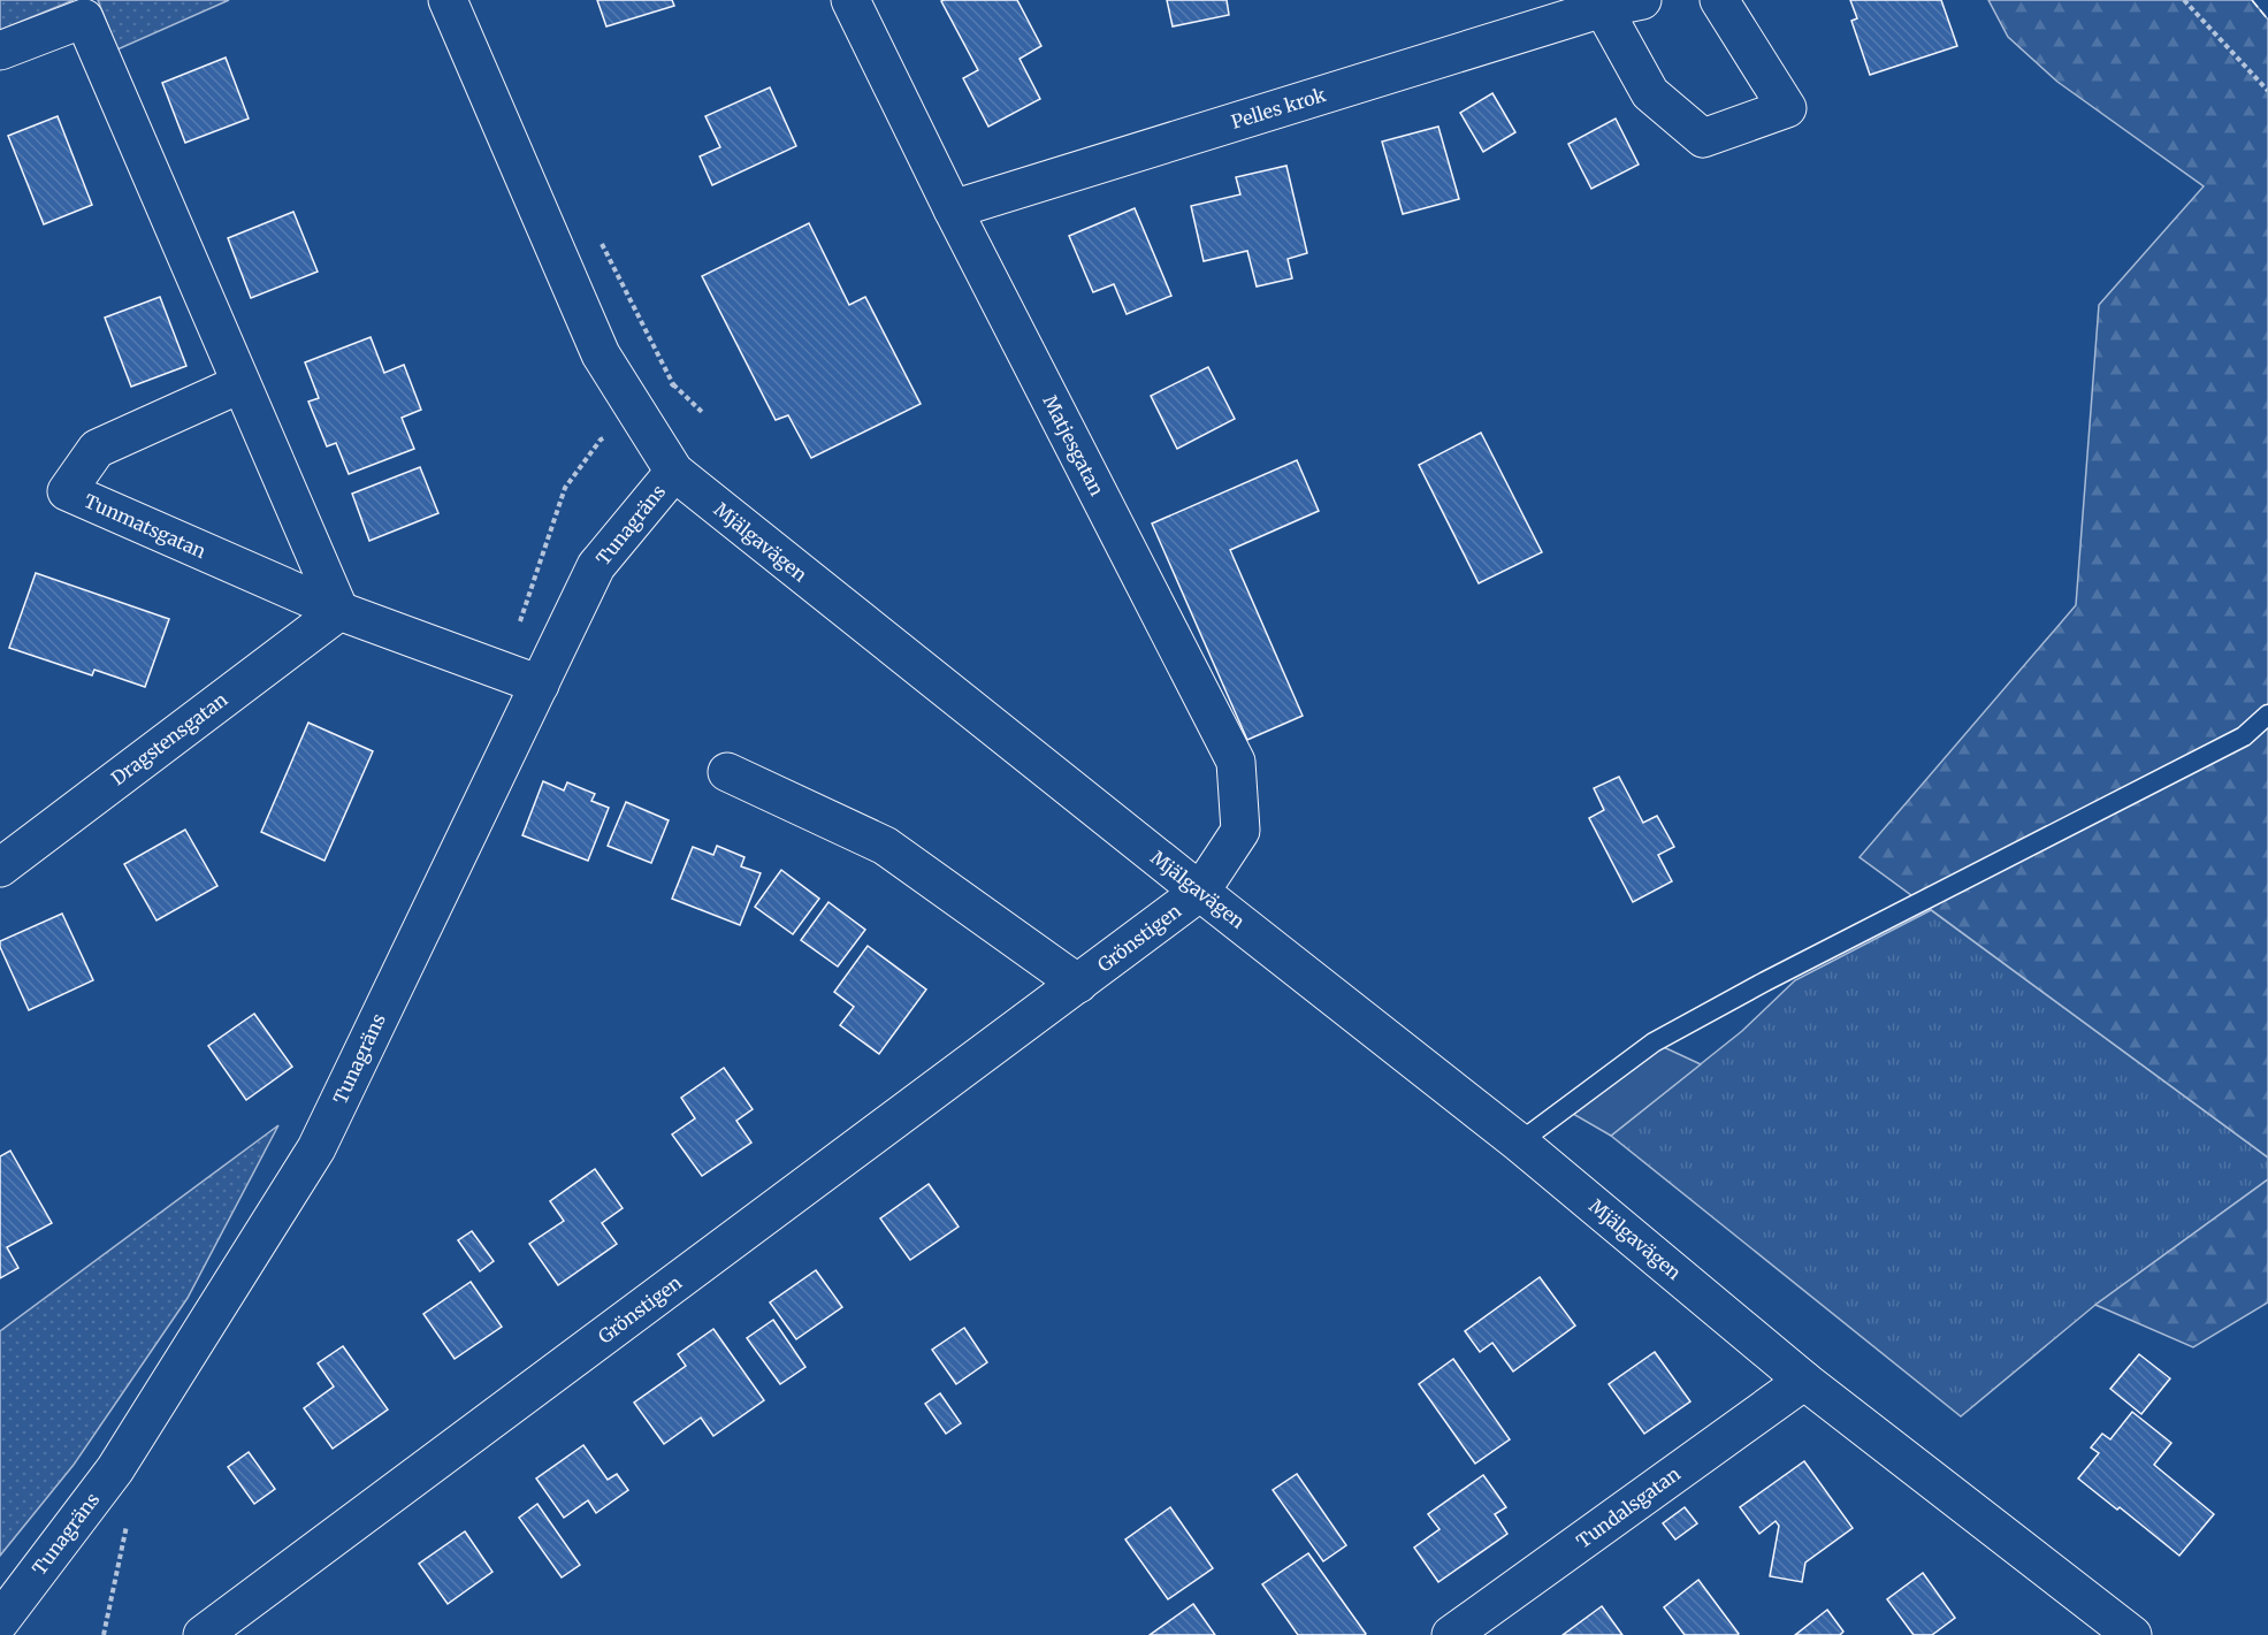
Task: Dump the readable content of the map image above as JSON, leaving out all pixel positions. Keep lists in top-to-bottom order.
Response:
{
  "streets": {
    "street": [
      "Pelles krok",
      "Matjesgatan",
      "Tunagräns",
      "Tunmatsgatan",
      "Mjälgavägen",
      "Dragstensgatan",
      "Grönstigen",
      "Tundalsgatan"
    ]
  },
  "crossings": [
    ["Pelles krok", "Matjesgatan"],
    ["Matjesgatan", "Mjälgavägen"],
    ["Matjesgatan", "Grönstigen"],
    ["Tunagräns", "Tunmatsgatan"],
    ["Tunagräns", "Mjälgavägen"],
    ["Tunmatsgatan", "Dragstensgatan"],
    ["Mjälgavägen", "Grönstigen"],
    ["Mjälgavägen", "Tundalsgatan"]
  ]
}
